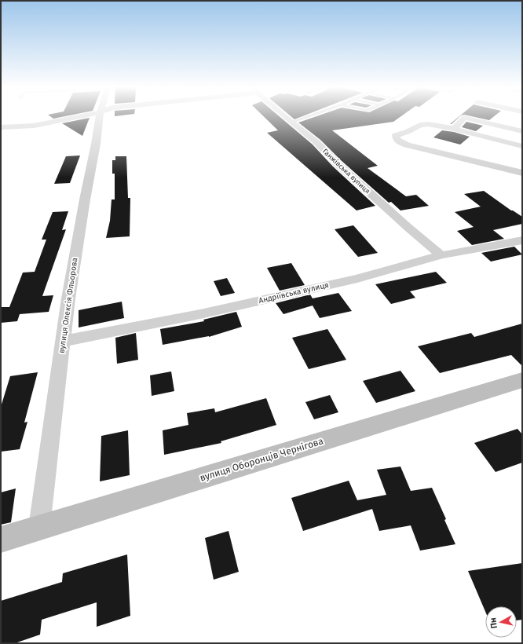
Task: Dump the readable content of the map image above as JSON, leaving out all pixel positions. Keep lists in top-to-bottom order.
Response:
{
  "streets": {
    "main road": ["вулиця Оборонців Чернігова"],
    "street": ["Ганжівська вулиця", "Андріївська вулиця", "вулиця Олексія Фльорова"]
  },
  "crossings": [
    ["Ганжівська вулиця", "Андріївська вулиця"],
    ["Андріївська вулиця", "вулиця Олексія Фльорова"],
    ["вулиця Олексія Фльорова", "вулиця Оборонців Чернігова"]
  ],
  "north": "left"
}
